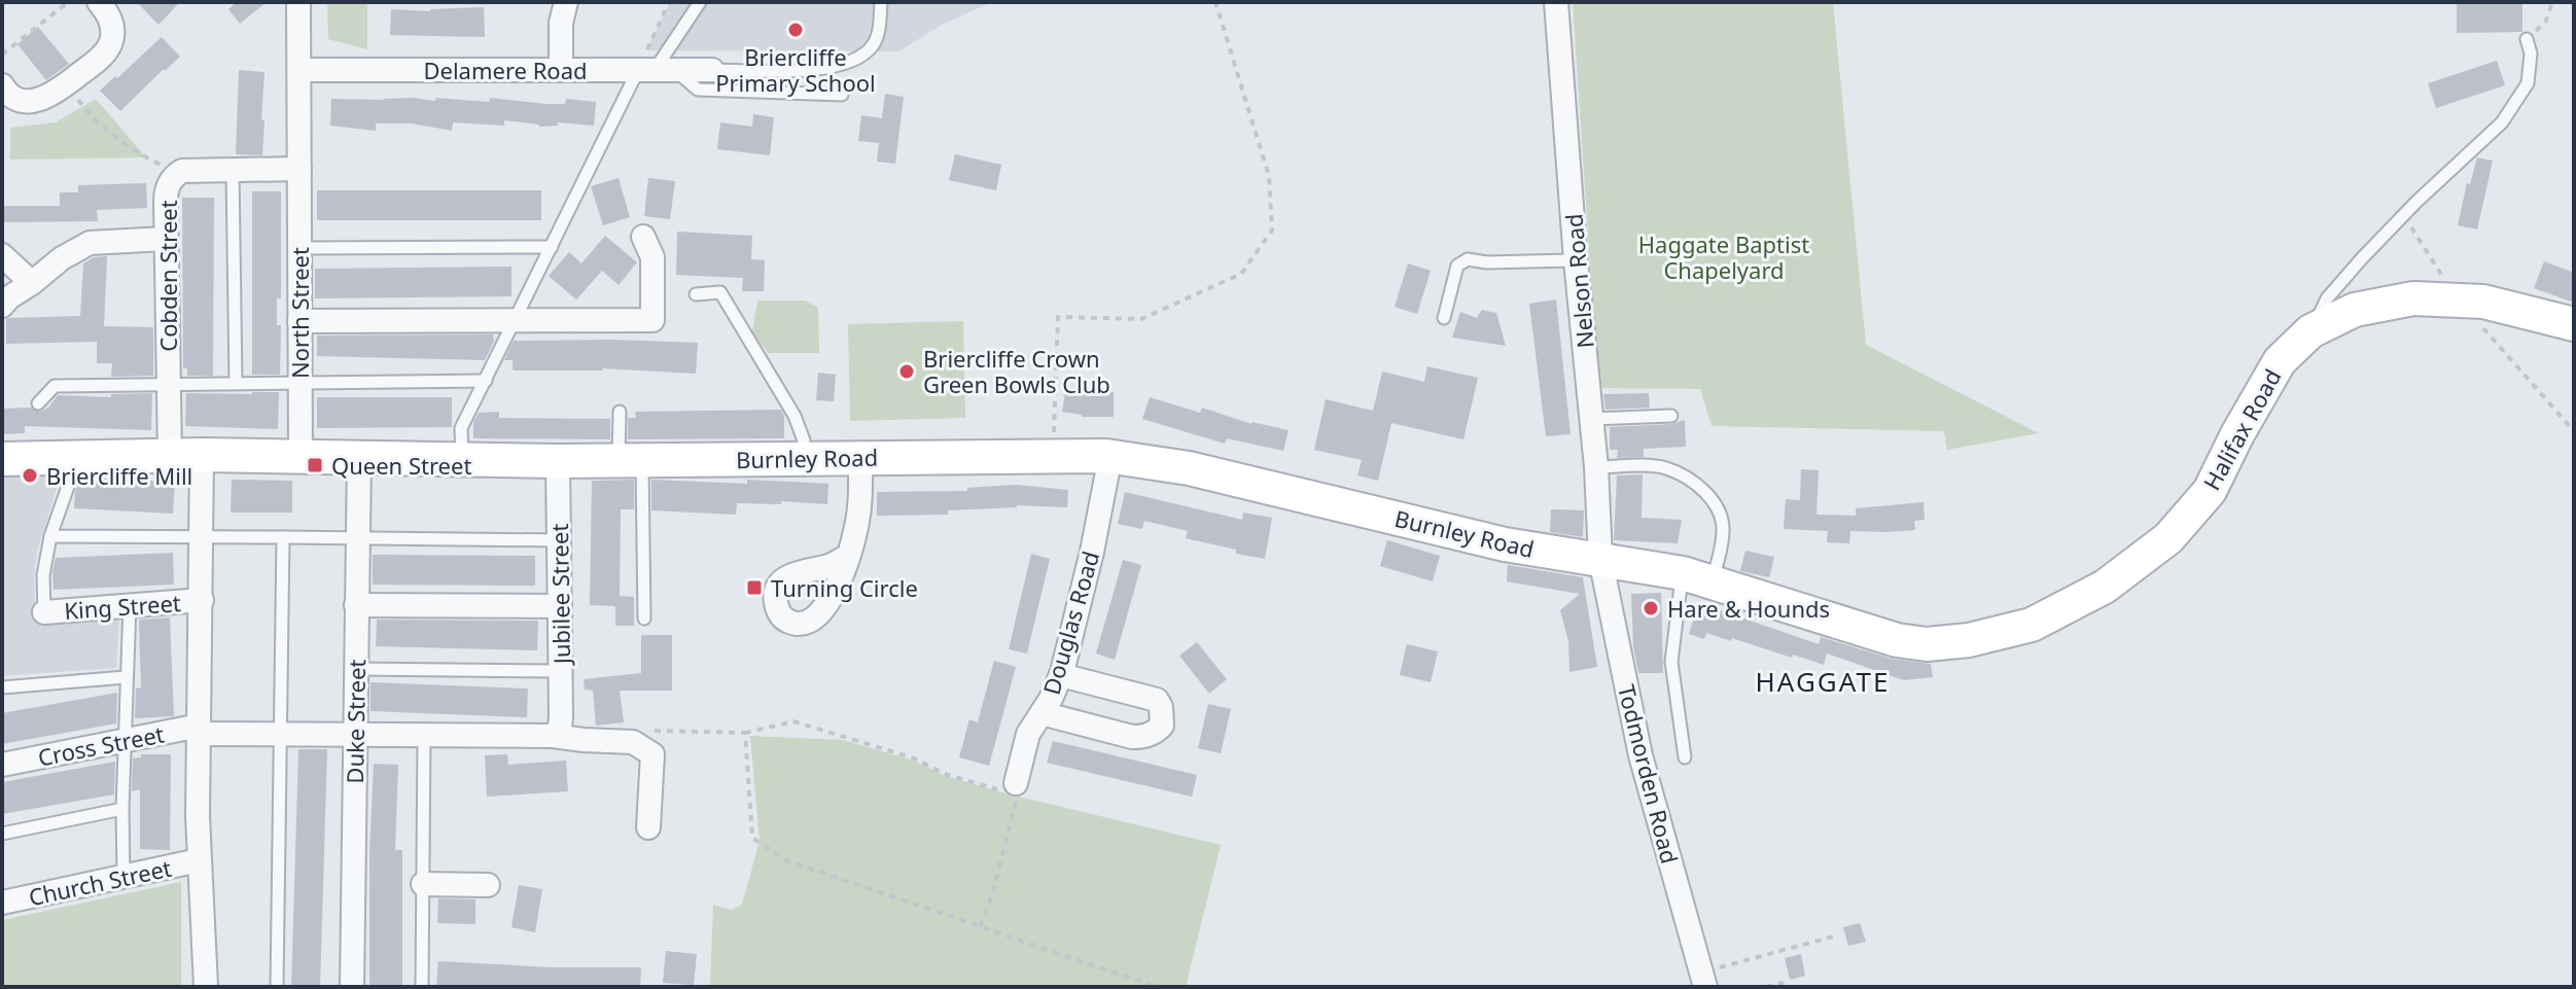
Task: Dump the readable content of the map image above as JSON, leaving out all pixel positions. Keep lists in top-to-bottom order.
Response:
{
  "streets": {
    "street": [
      "Delamere Road",
      "Cobden Street",
      "Nelson Road",
      "North Street",
      "Halifax Road",
      "Burnley Road",
      "Jubilee Street",
      "King Street",
      "Douglas Road",
      "Duke Street",
      "Cross Street",
      "Todmorden Road",
      "Church Street"
    ]
  },
  "crossings": [
    ["Delamere Road", "North Street"],
    ["Cobden Street", "North Street"],
    ["Cobden Street", "Burnley Road"],
    ["Nelson Road", "Halifax Road"],
    ["Nelson Road", "Burnley Road"],
    ["Nelson Road", "Todmorden Road"],
    ["North Street", "Burnley Road"],
    ["Halifax Road", "Burnley Road"],
    ["Halifax Road", "Todmorden Road"],
    ["Burnley Road", "Jubilee Street"],
    ["Burnley Road", "Douglas Road"],
    ["Burnley Road", "Duke Street"],
    ["Burnley Road", "Todmorden Road"],
    ["Jubilee Street", "Cross Street"],
    ["Duke Street", "Cross Street"]
  ],
  "districts": ["HAGGATE"],
  "parks": ["Haggate Baptist Chapelyard"],
  "places": {
    "other": [
      "Briercliffe Primary School",
      "Briercliffe Crown Green Bowls Club",
      "Briercliffe Mill",
      "Hare & Hounds"
    ],
    "transit": ["Queen Street", "Turning Circle"]
  }
}
